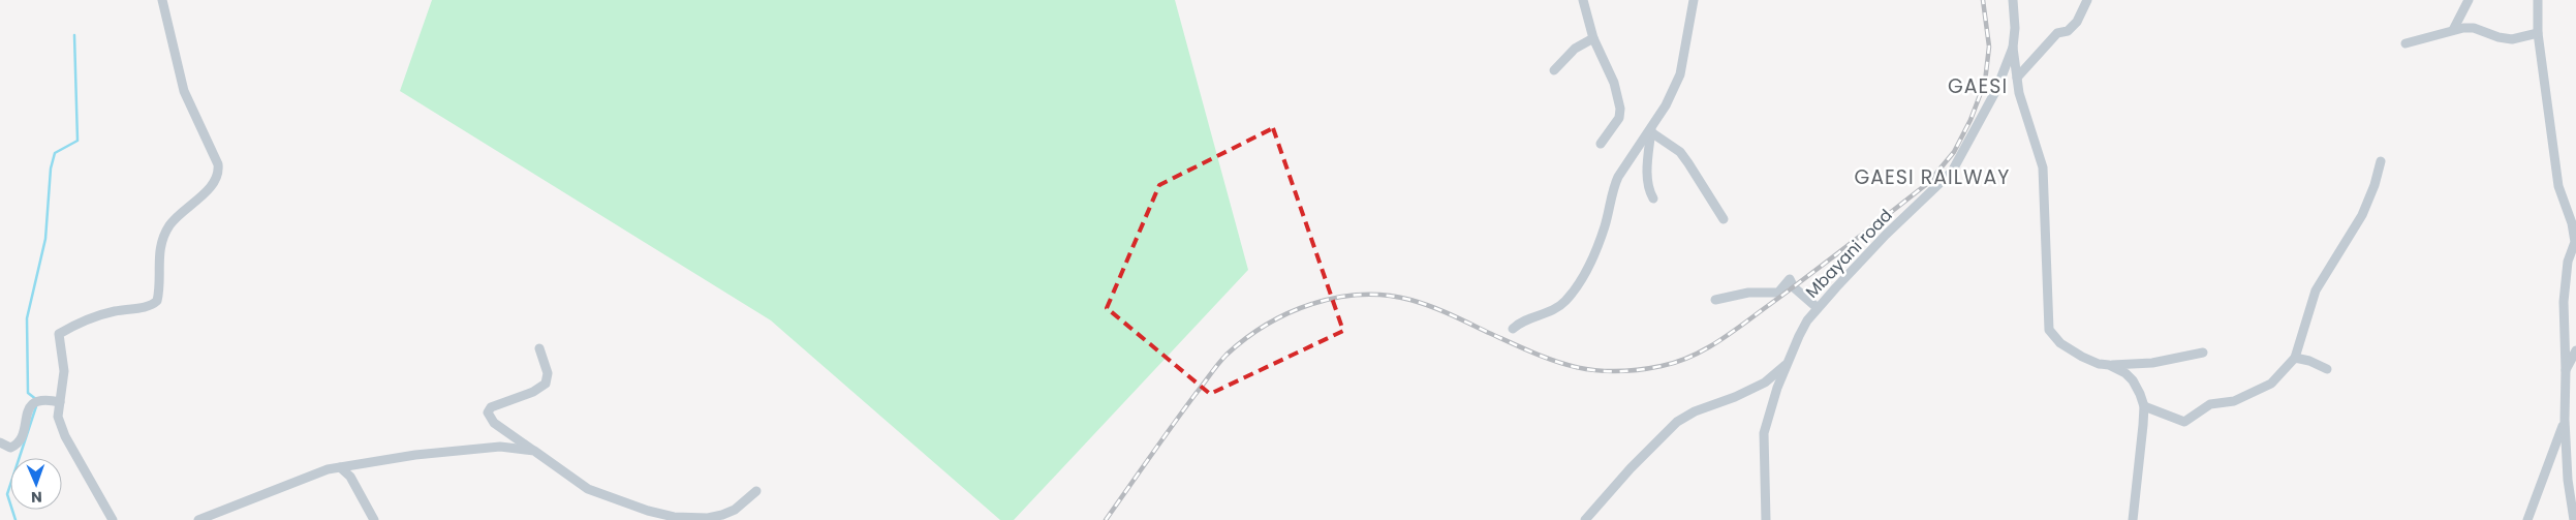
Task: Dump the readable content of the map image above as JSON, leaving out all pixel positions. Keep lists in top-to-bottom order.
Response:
{
  "streets": {
    "street": ["Mbayani road"]
  },
  "districts": ["GAESI", "GAESI RAILWAY"],
  "north": "bottom"
}
